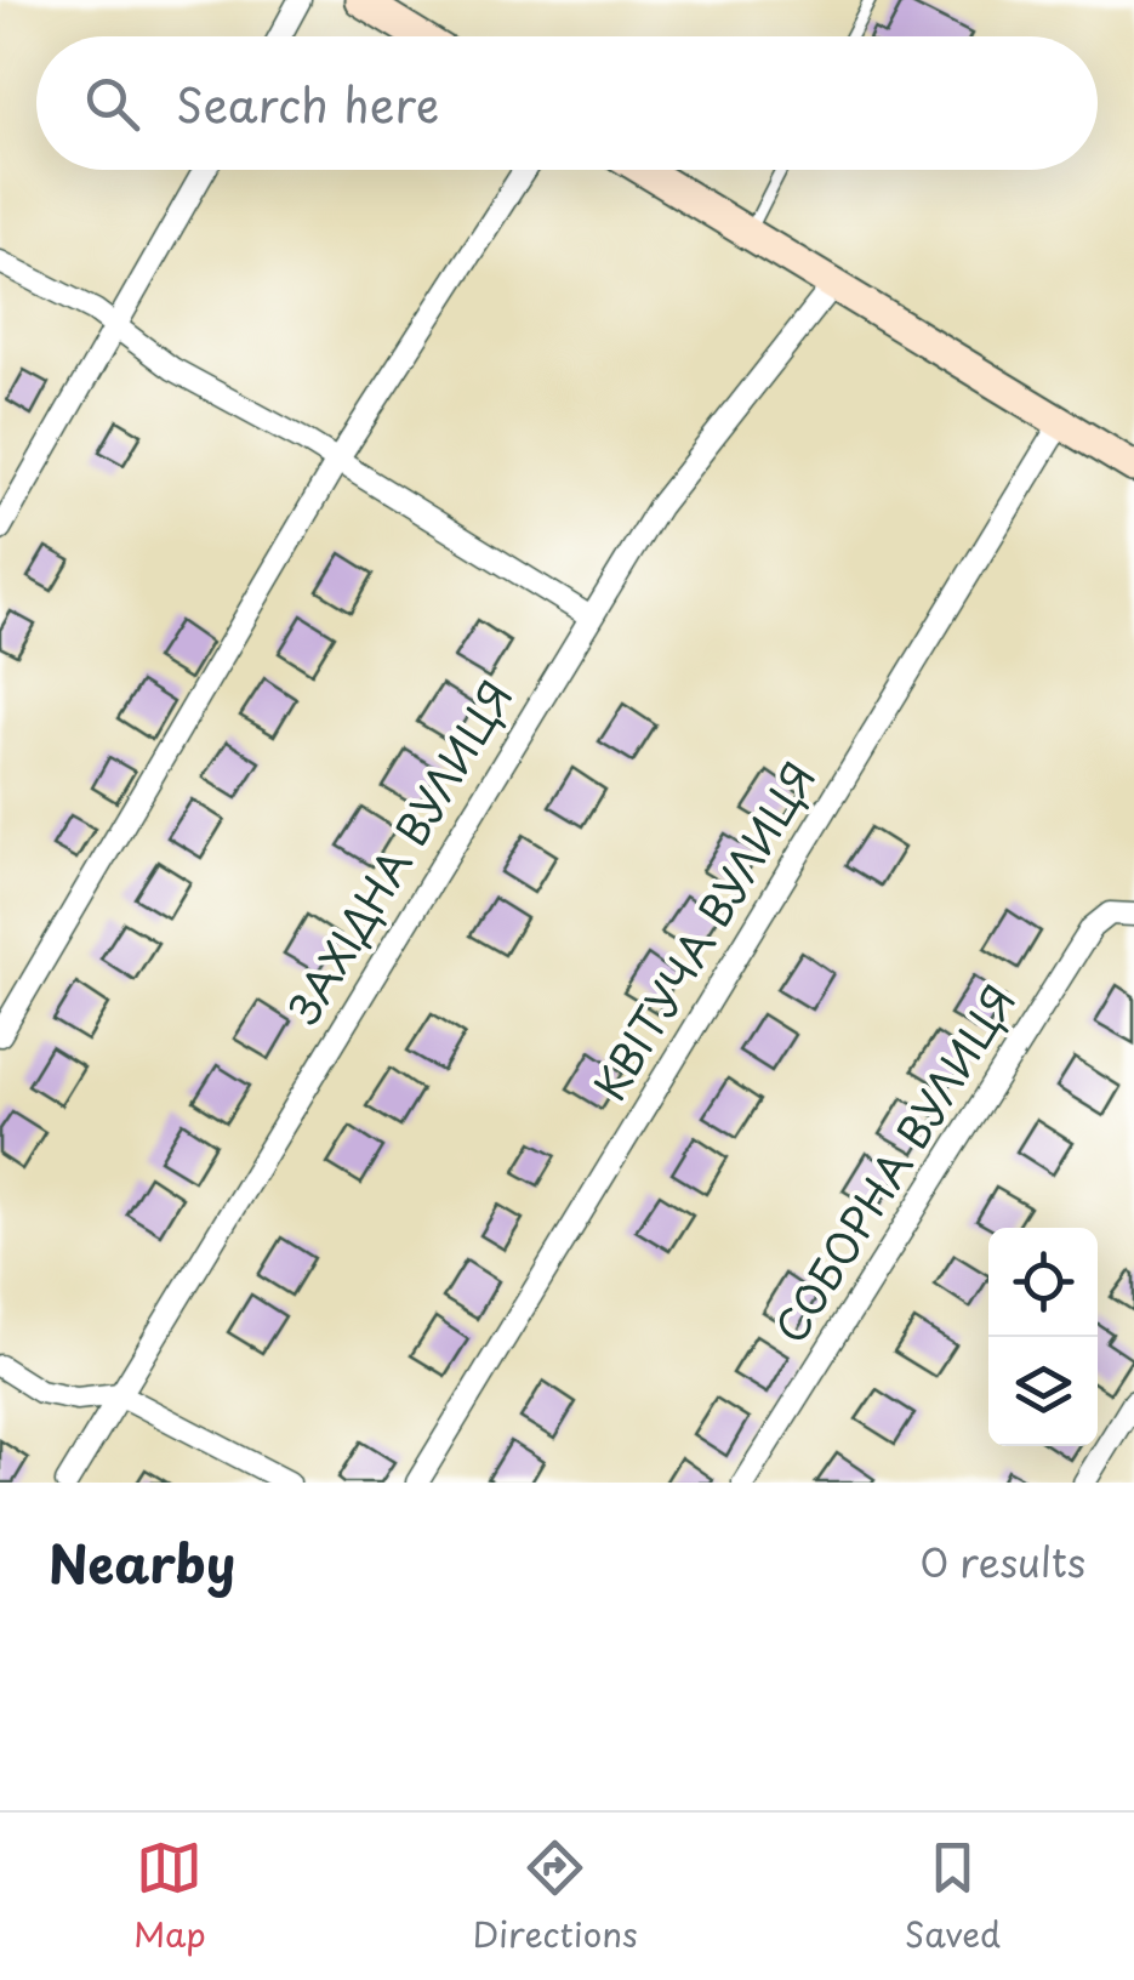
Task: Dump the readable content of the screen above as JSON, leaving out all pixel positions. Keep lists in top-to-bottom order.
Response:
{
  "streets": {
    "street": ["ЗАХІДНА ВУЛИЦЯ", "КВІТУЧА ВУЛИЦЯ", "СОБОРНА ВУЛИЦЯ"]
  },
  "page": {
    "search": "Search here",
    "heading": ["Nearby", "0 results"],
    "nav": ["Map", "Directions", "Saved"]
  }
}
